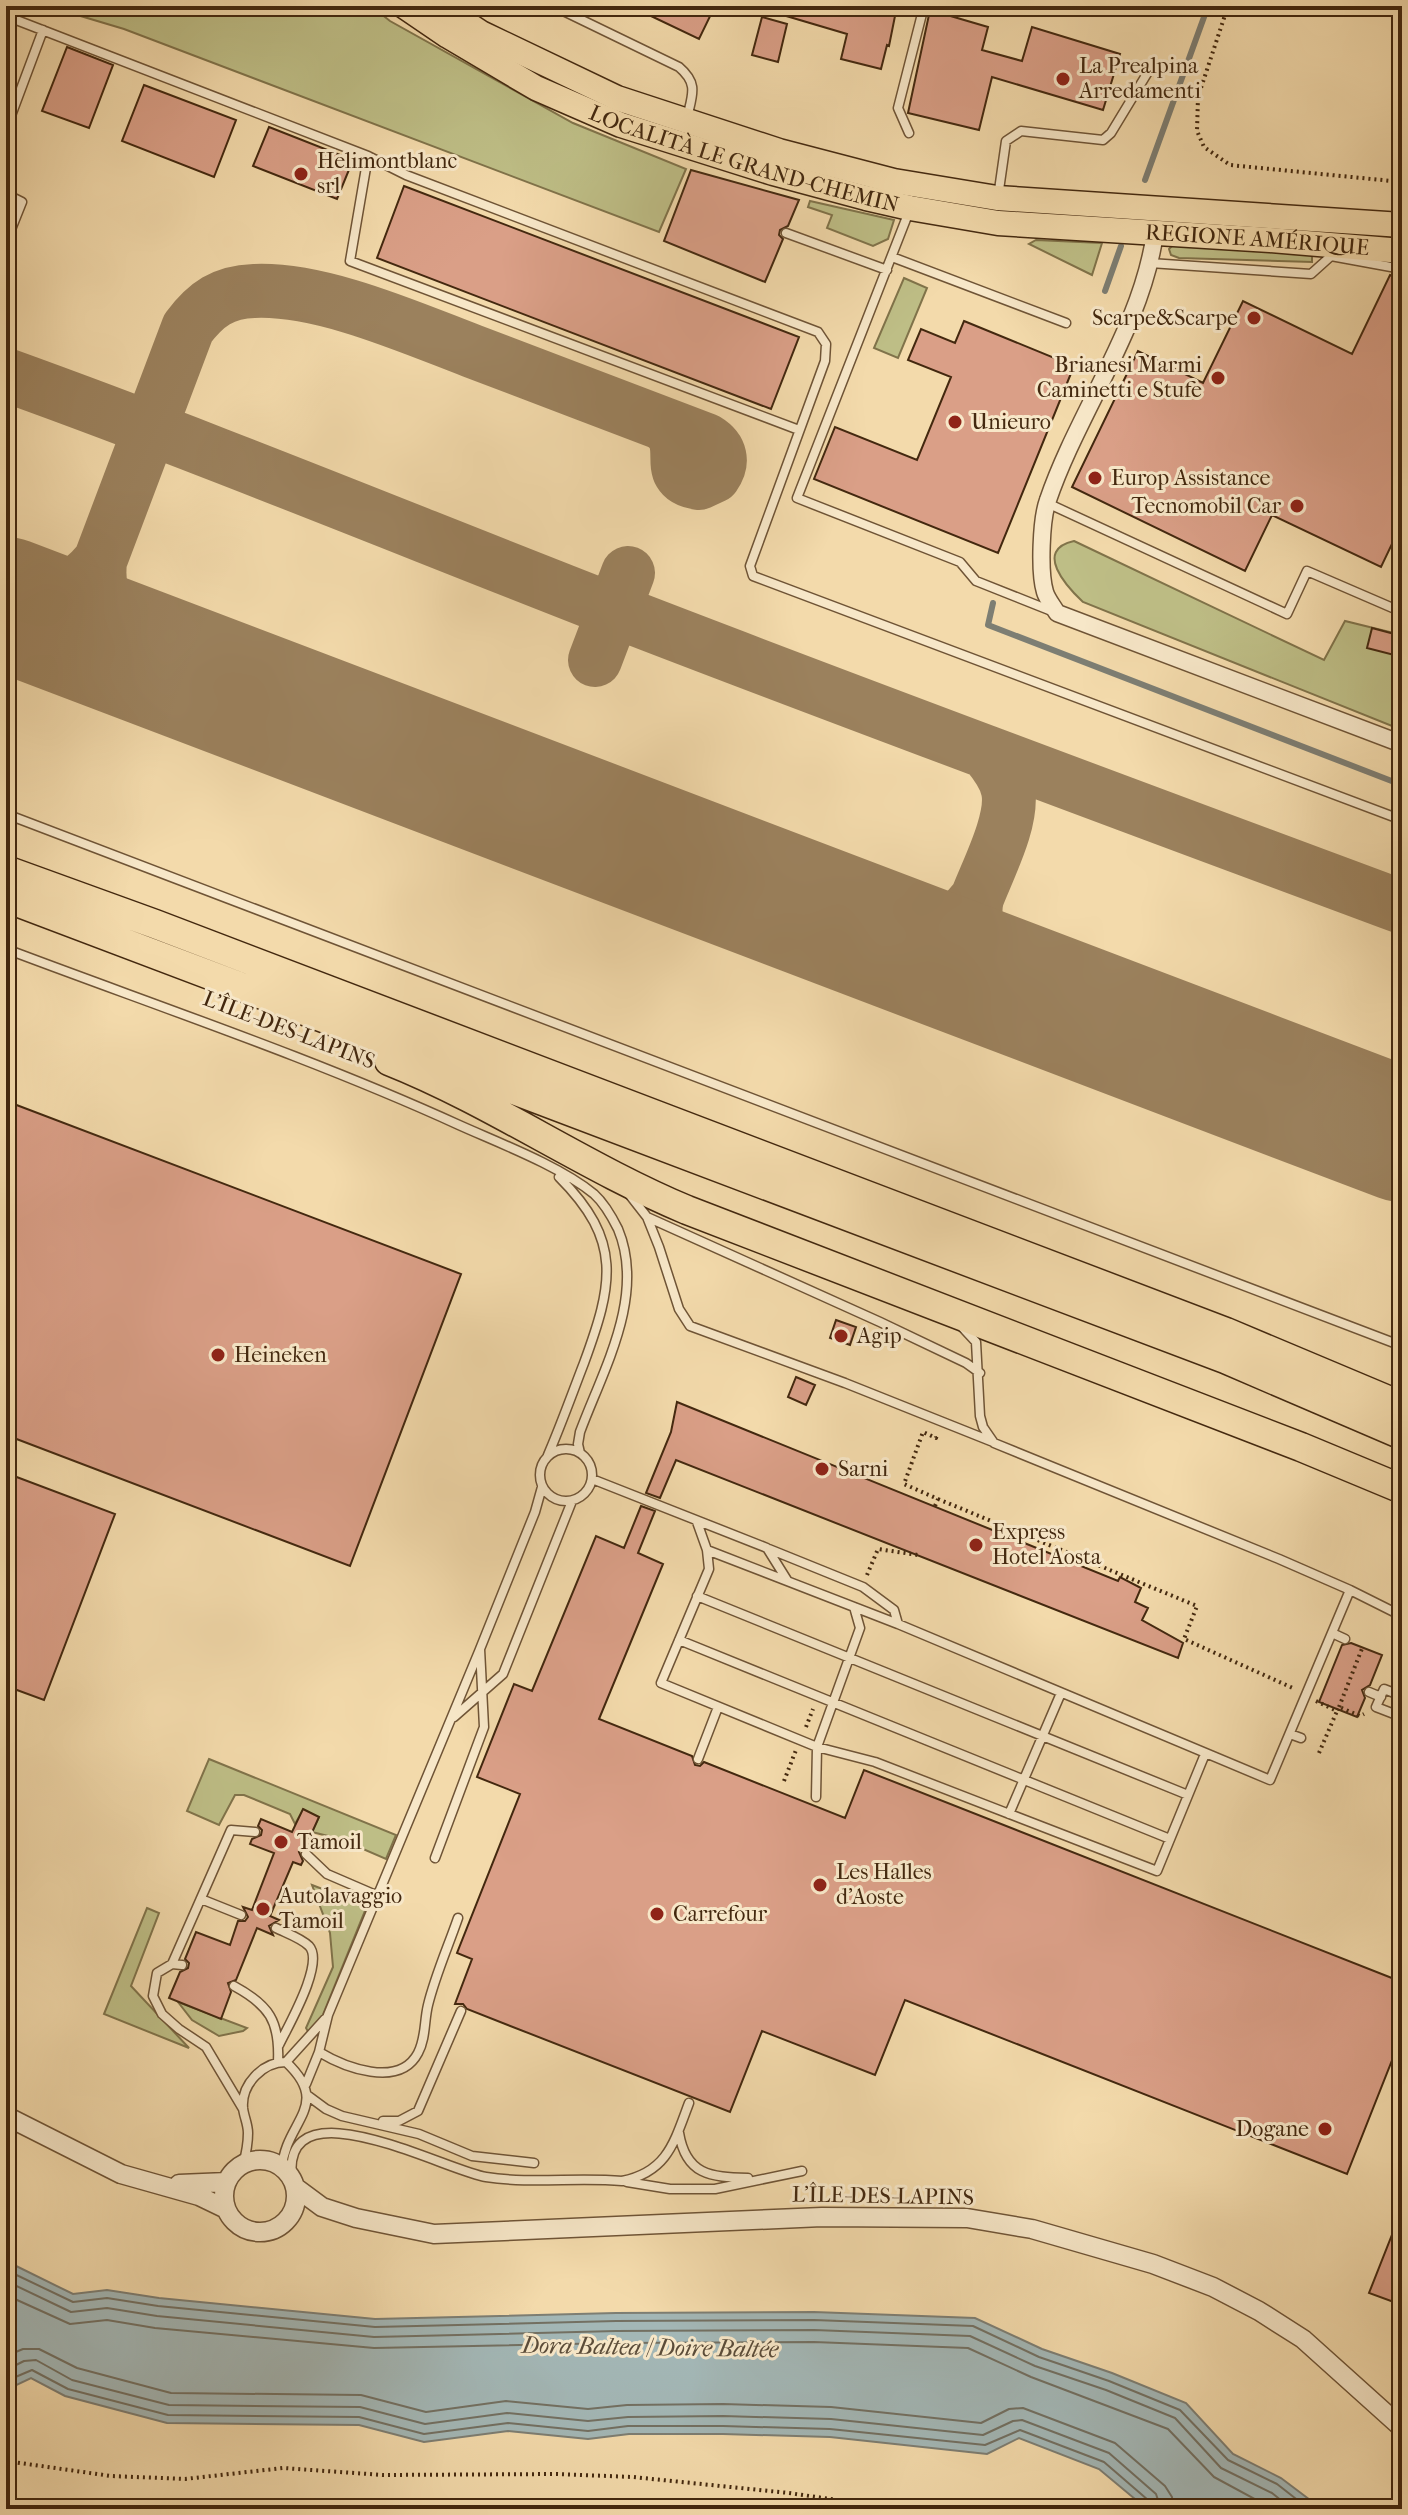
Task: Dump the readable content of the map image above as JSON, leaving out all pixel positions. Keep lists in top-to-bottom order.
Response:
{
  "streets": {
    "main road": ["LOCALITÀ LE GRAND-CHEMIN", "REGIONE AMÉRIQUE"],
    "street": ["L'ÎLE-DES-LAPINS"]
  },
  "crossings": [
    ["LOCALITÀ LE GRAND-CHEMIN", "REGIONE AMÉRIQUE"]
  ],
  "water": ["Dora Baltea / Doire Baltée"],
  "places": [
    "La Prealpina Arredamenti",
    "Helimontblanc srl",
    "Scarpe&Scarpe",
    "Brianesi Marmi Caminetti e Stufe",
    "Unieuro",
    "Europ Assistance",
    "Tecnomobil Car",
    "Agip",
    "Heineken",
    "Sarni",
    "Express Hotel Aosta",
    "Tamoil",
    "Les Halles d'Aoste",
    "Autolavaggio Tamoil",
    "Carrefour",
    "Dogane"
  ]
}
